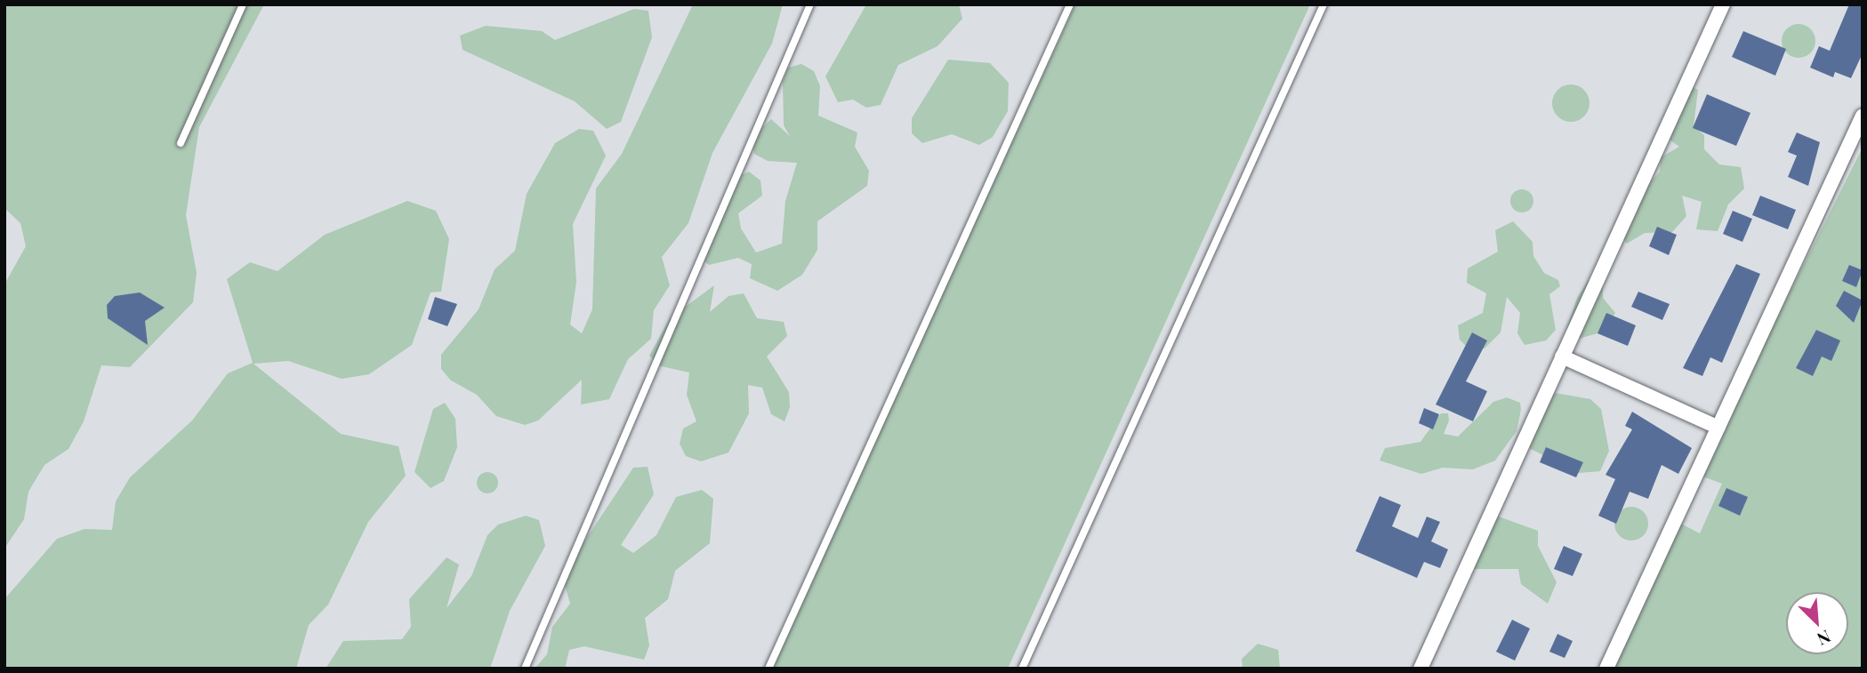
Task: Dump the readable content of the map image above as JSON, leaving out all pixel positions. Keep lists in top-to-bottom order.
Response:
{
  "north": "bottom right"
}
